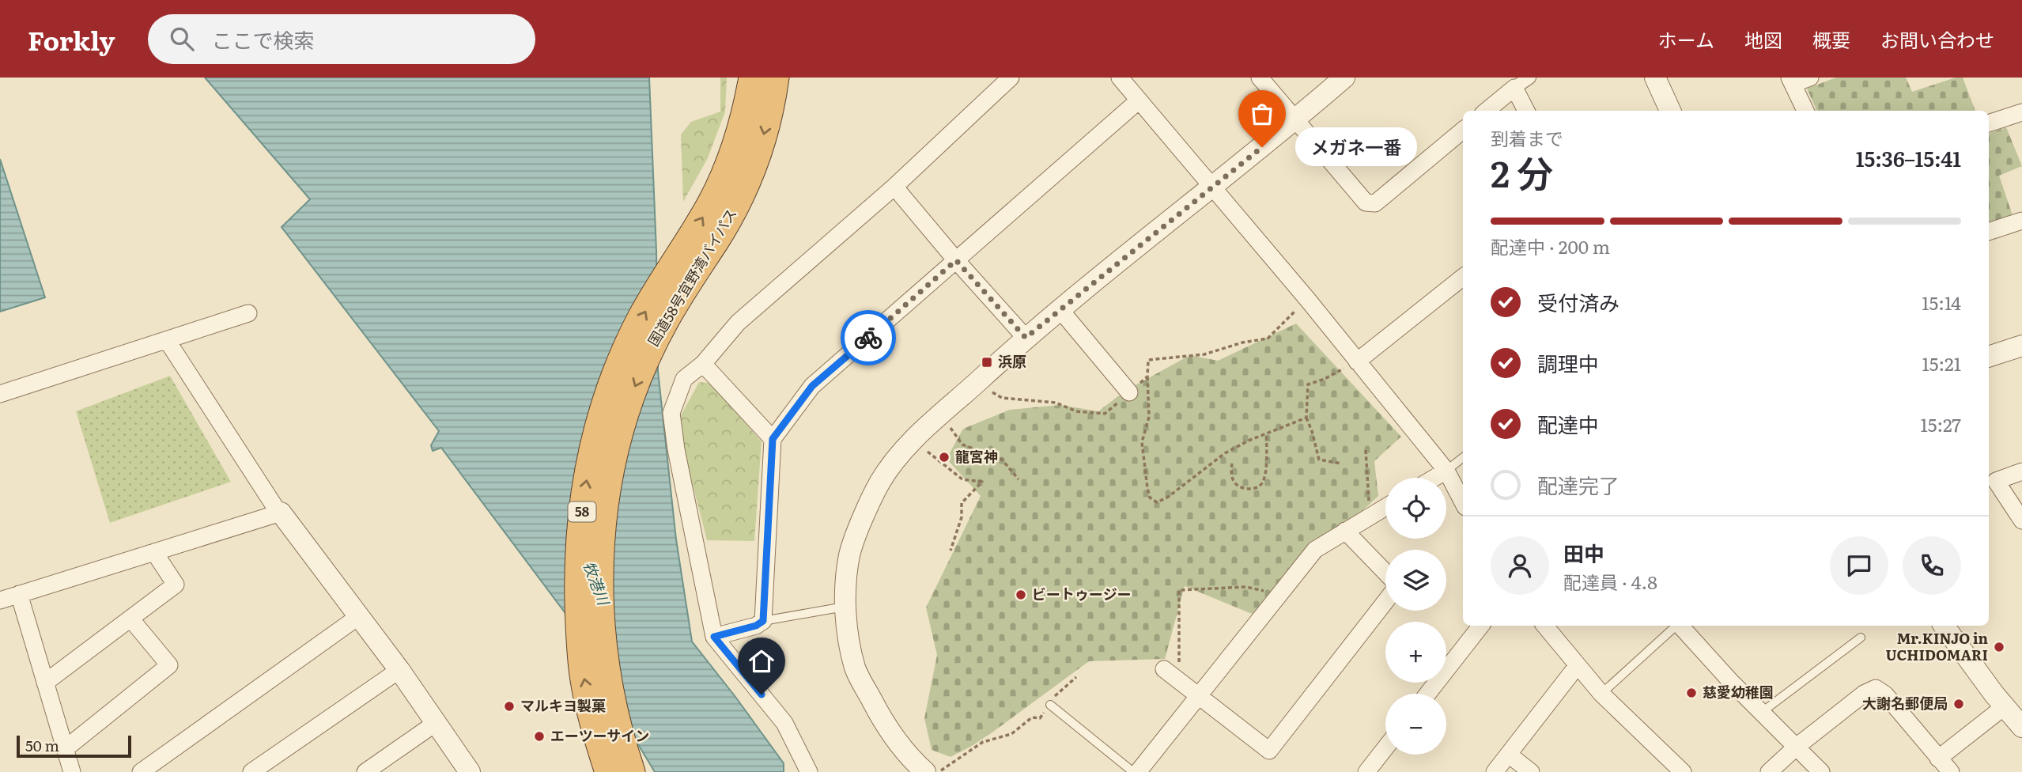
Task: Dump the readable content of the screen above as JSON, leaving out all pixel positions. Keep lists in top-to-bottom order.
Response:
{
  "streets": {
    "highway": ["国道58号宜野湾バイパス", "58"]
  },
  "water": ["牧港川"],
  "places": {
    "other": [
      "メガネ一番",
      "龍宮神",
      "ビートゥージー",
      "Mr.KINJO in UCHIDOMARI",
      "慈愛幼稚園",
      "大謝名郵便局",
      "マルキヨ製菓",
      "エーツーサイン"
    ],
    "transit": ["浜原"]
  },
  "scale_bar": "50 m",
  "page": {
    "header": "Forkly",
    "search": "ここで検索",
    "nav": [
      "ホーム",
      "地図",
      "概要",
      "お問い合わせ"
    ],
    "heading": ["2 分", "到着まで", "15:36–15:41"],
    "panel": ["田中", "配達員 · 4.8"],
    "bubble": "メガネ一番",
    "bar": "配達中 · 200 m",
    "list": [
      ["受付済み", "15:14"],
      ["調理中", "15:21"],
      ["配達中", "15:27"],
      "配達完了"
    ],
    "map_buttons": ["+", "−"],
    "scale": "50 m"
  }
}
